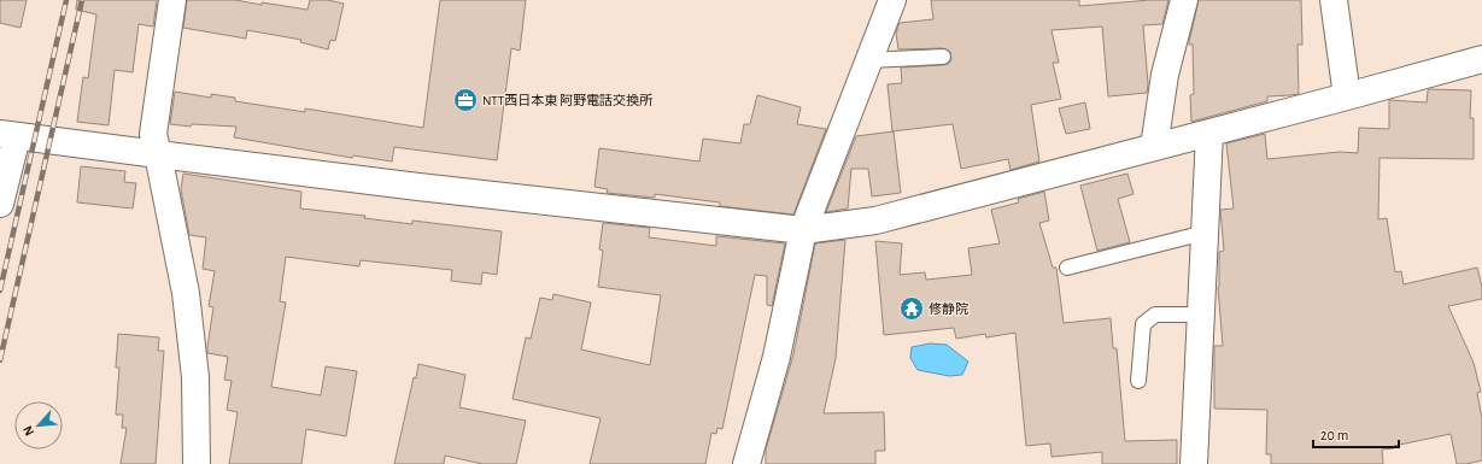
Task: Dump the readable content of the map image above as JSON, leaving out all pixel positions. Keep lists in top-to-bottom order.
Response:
{
  "places": {
    "office": ["NTT西日本東 阿野電話交換所"],
    "temple": ["修静院"]
  },
  "scale_bar": "20 m",
  "north": "bottom left"
}
